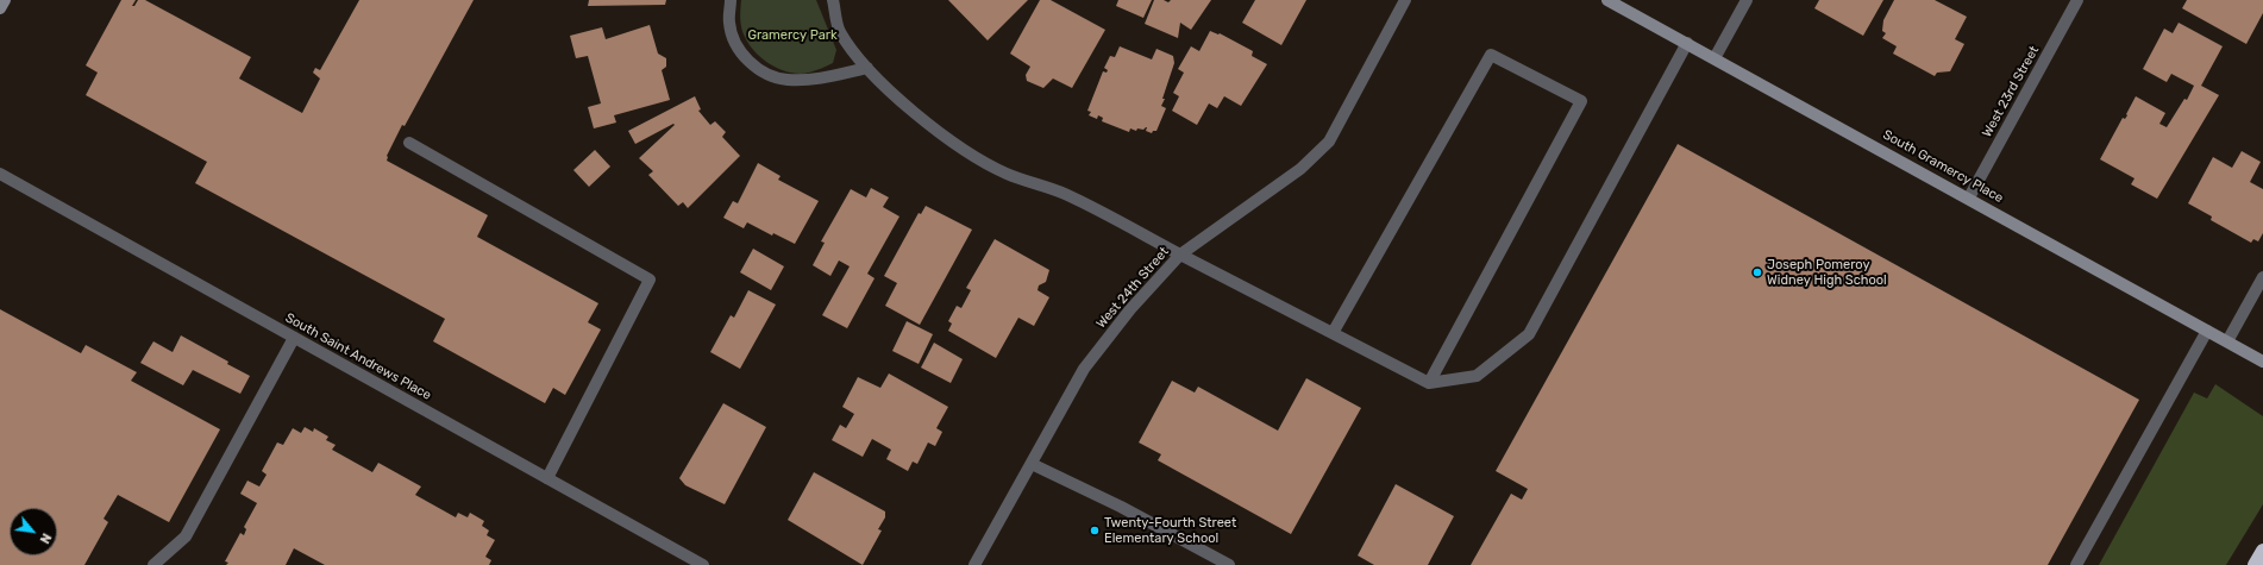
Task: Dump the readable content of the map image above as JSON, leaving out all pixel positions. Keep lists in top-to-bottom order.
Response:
{
  "streets": {
    "street": [
      "West 23rd Street",
      "South Gramercy Place",
      "West 24th Street",
      "South Saint Andrews Place"
    ]
  },
  "crossings": [
    ["West 23rd Street", "South Gramercy Place"]
  ],
  "parks": ["Gramercy Park"],
  "places": ["Joseph Pomeroy Widney High School", "Twenty-Fourth Street Elementary School"],
  "north": "bottom right"
}
